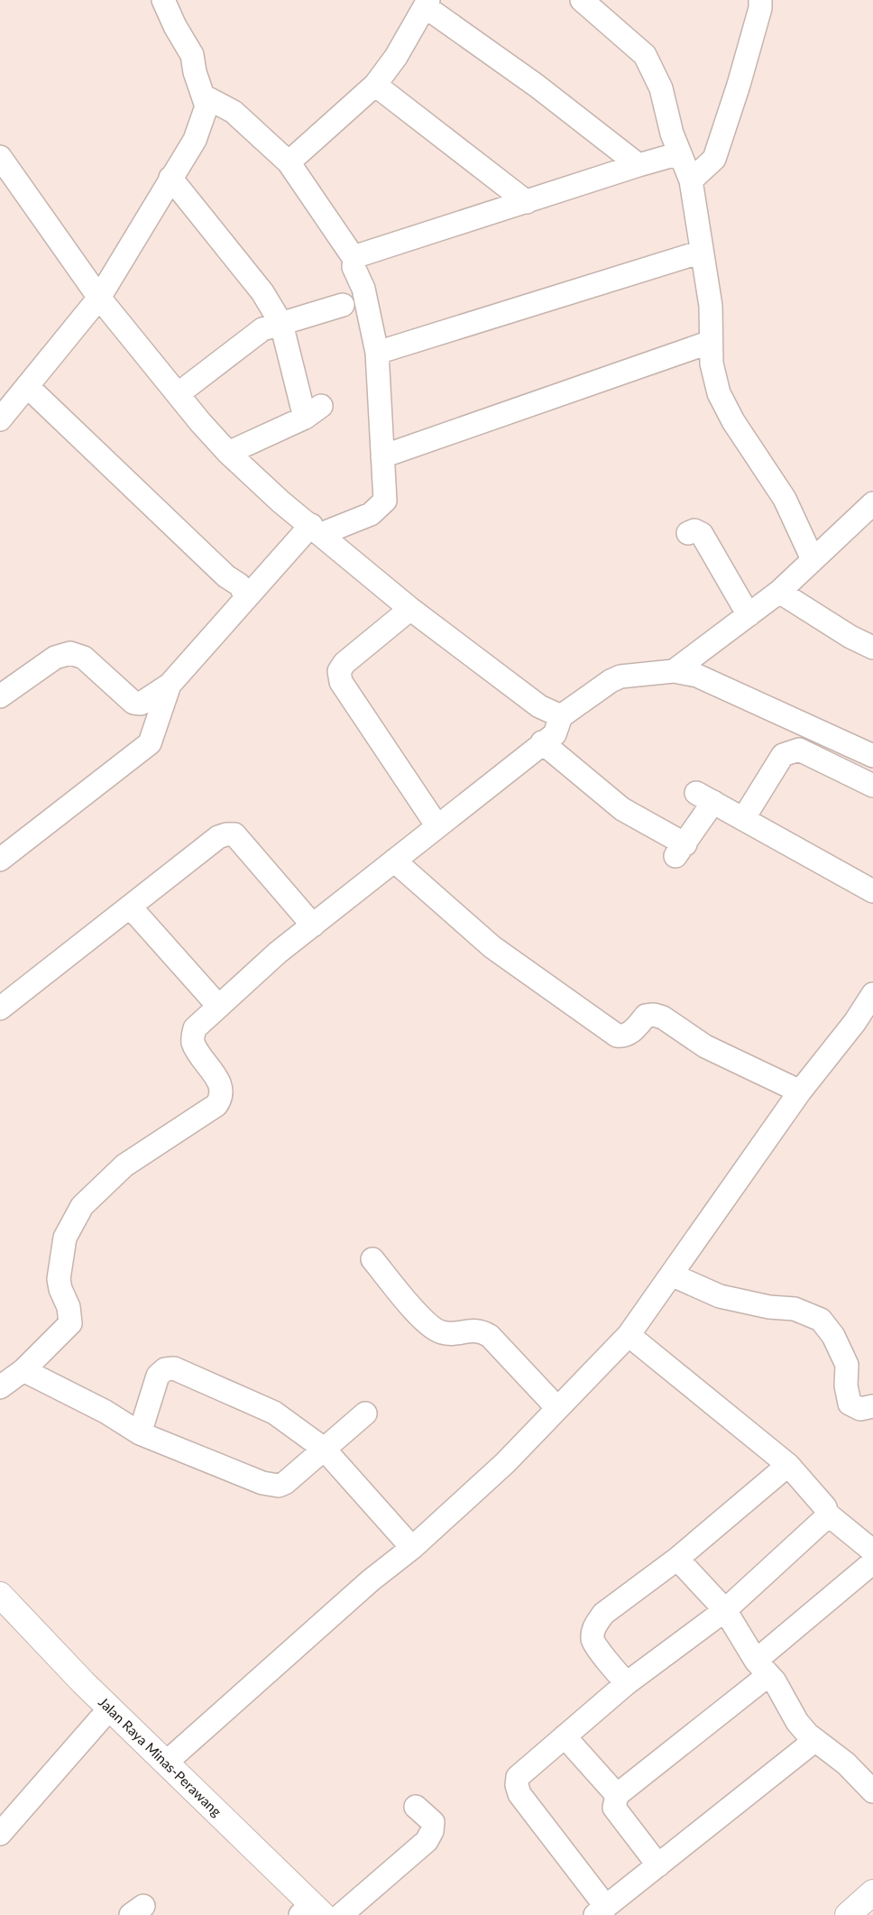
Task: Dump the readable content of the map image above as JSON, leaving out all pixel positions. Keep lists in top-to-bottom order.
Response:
{
  "streets": {
    "main road": ["Jalan Raya Minas-Perawang"]
  }
}
